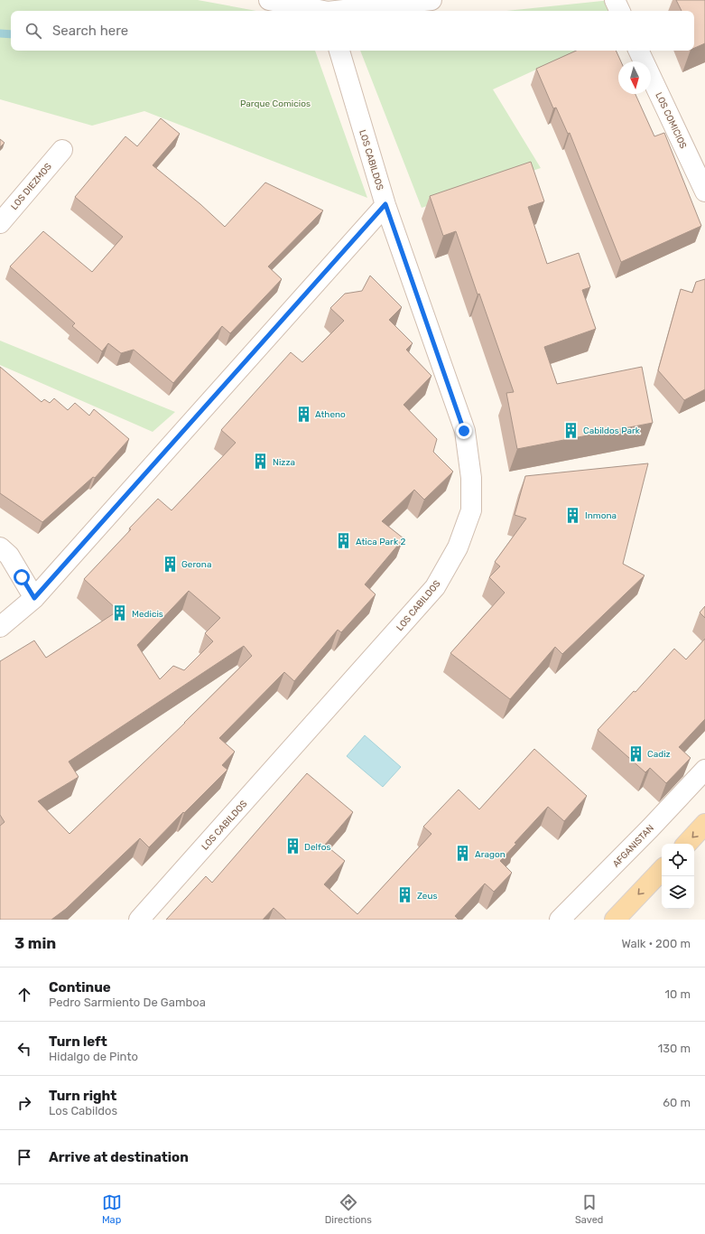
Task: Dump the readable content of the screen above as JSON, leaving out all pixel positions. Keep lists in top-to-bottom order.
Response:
{
  "streets": {
    "street": [
      "LOS COMICIOS",
      "LOS CABILDOS",
      "LOS DIEZMOS",
      "AFGANISTAN"
    ]
  },
  "parks": ["Parque Comicios"],
  "places": {
    "building": [
      "Atheno",
      "Cabildos Park",
      "Nizza",
      "Inmona",
      "Atica Park 2",
      "Gerona",
      "Medicis",
      "Cadiz",
      "Delfos",
      "Aragon",
      "Zeus"
    ]
  },
  "north": "bottom",
  "page": {
    "search": "Search here",
    "heading": ["3 min", "Walk · 200 m"],
    "list": [
      ["Continue", "Pedro Sarmiento De Gamboa", "10 m"],
      ["Turn left", "Hidalgo de Pinto", "130 m"],
      ["Turn right", "Los Cabildos", "60 m"],
      "Arrive at destination"
    ],
    "nav": ["Map", "Directions", "Saved"]
  }
}
